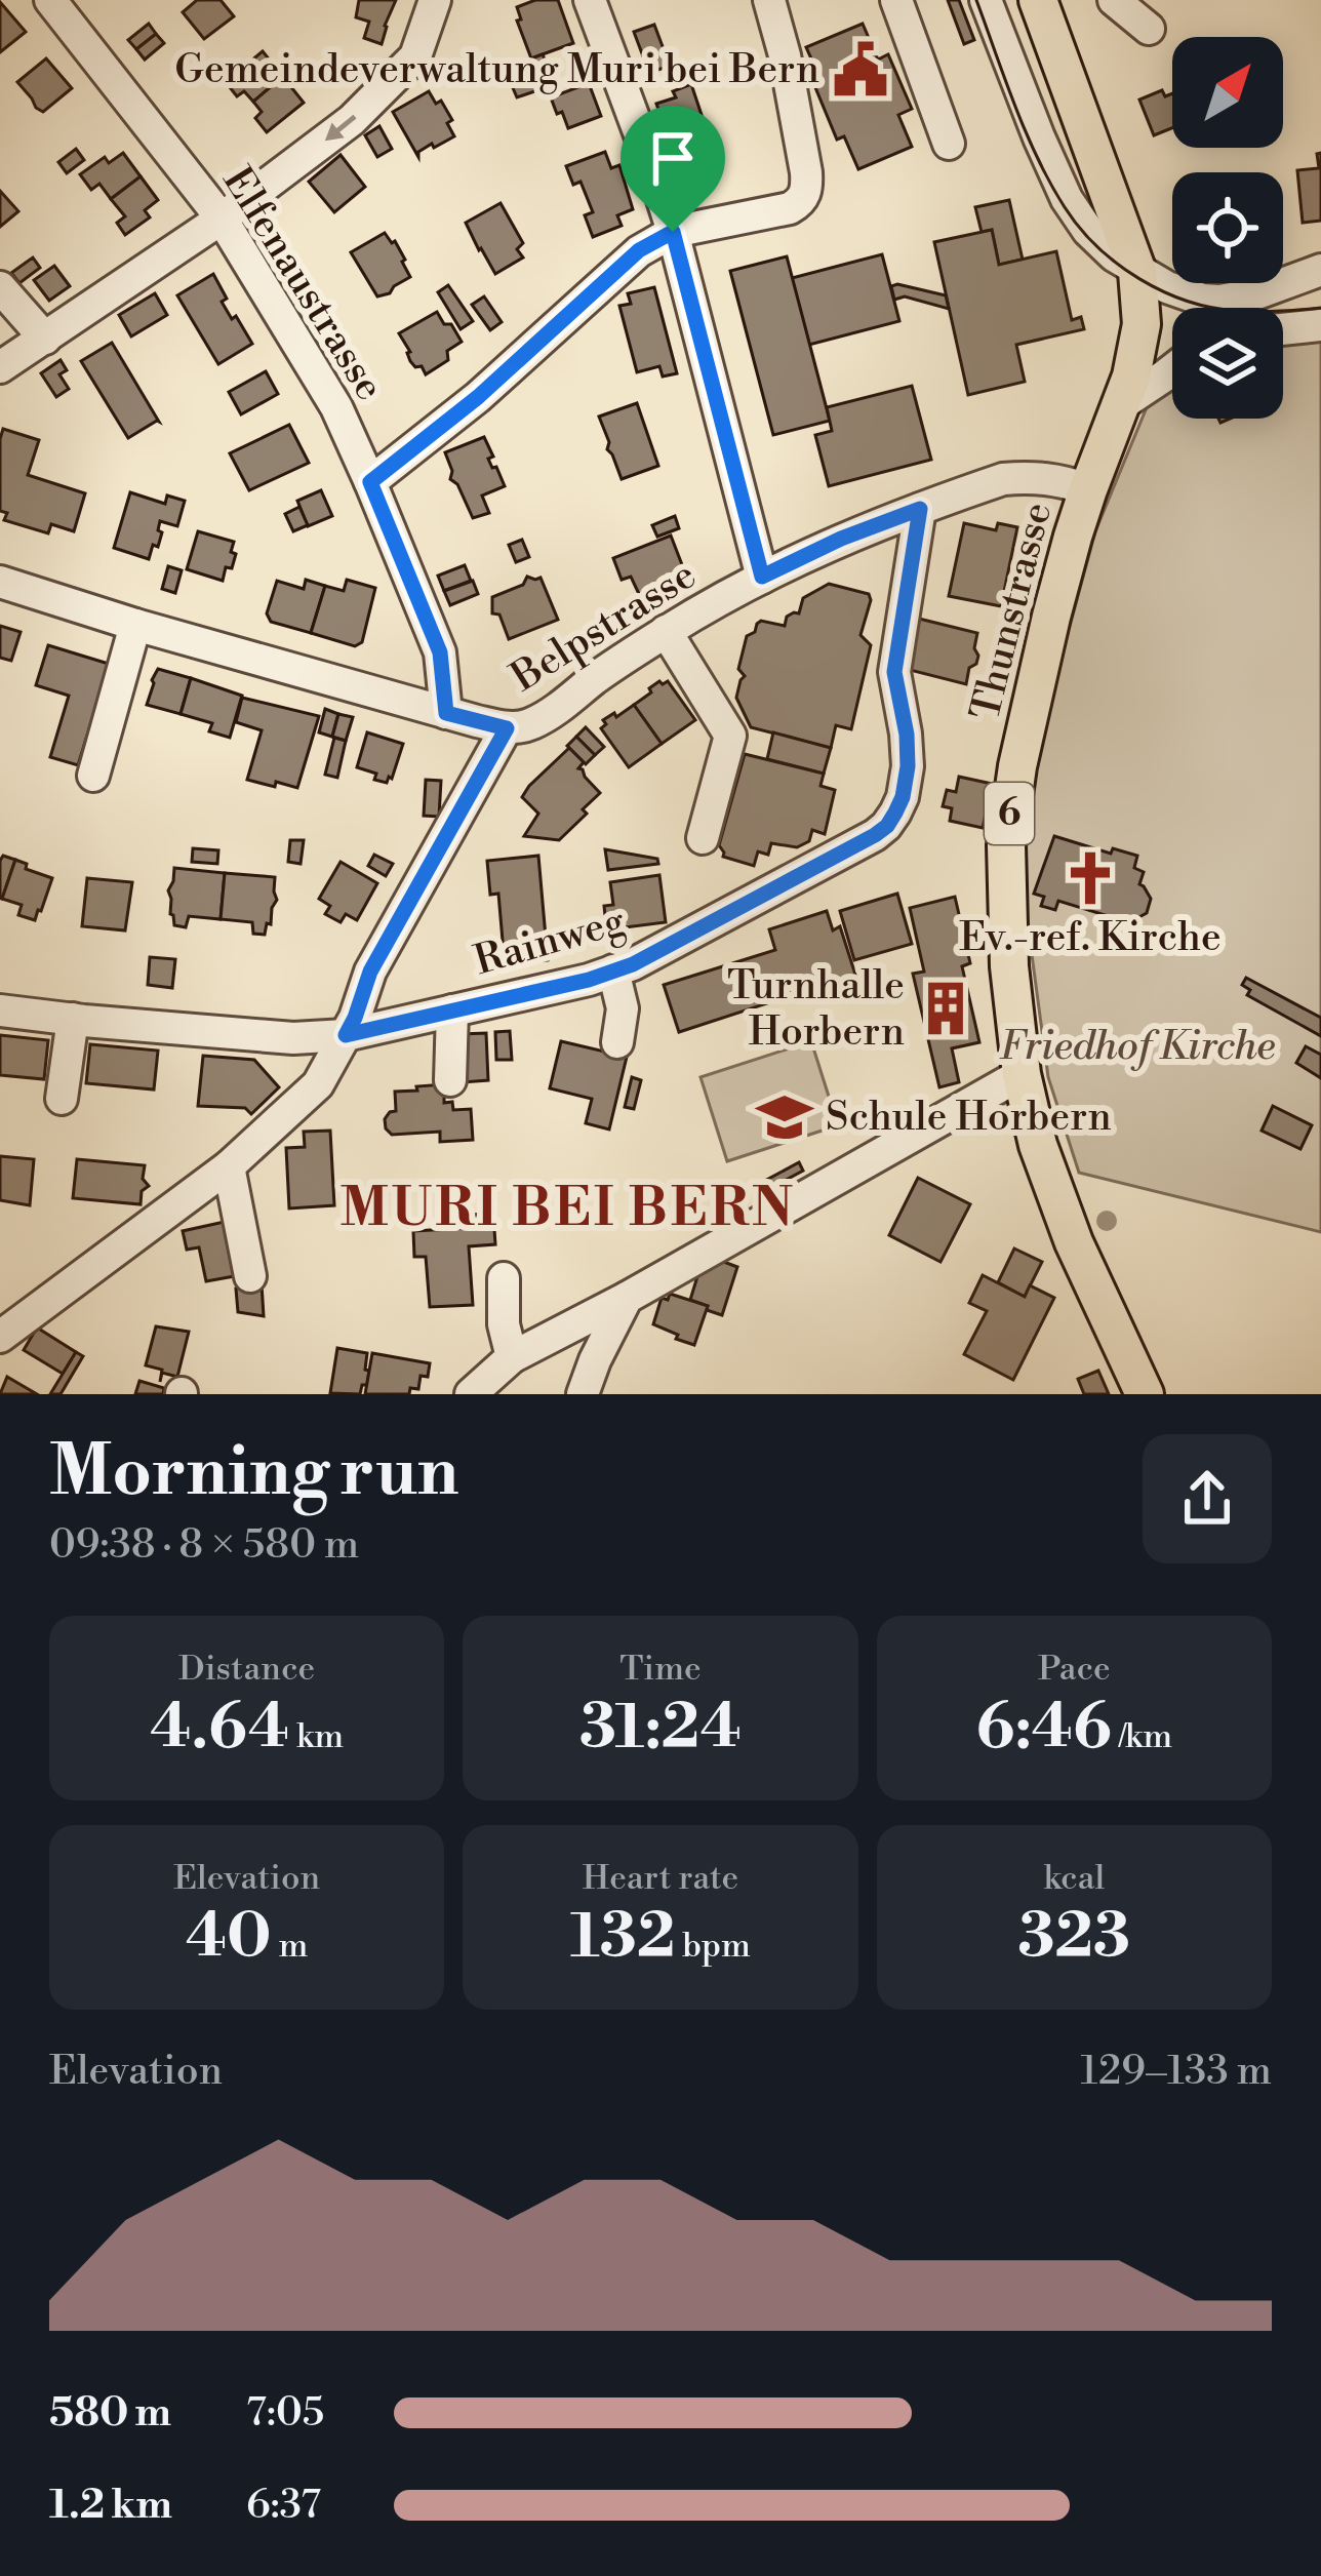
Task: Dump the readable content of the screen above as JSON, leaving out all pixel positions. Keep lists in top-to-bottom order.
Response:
{
  "streets": {
    "main road": ["Thunstrasse", "6"],
    "street": ["Elfenaustrasse", "Belpstrasse", "Rainweg"]
  },
  "crossings": [
    ["Elfenaustrasse", "Belpstrasse"],
    ["Thunstrasse", "Belpstrasse"],
    ["Belpstrasse", "Rainweg"]
  ],
  "districts": ["MURI BEI BERN"],
  "parks": ["Friedhof Kirche"],
  "places": {
    "public building": ["Gemeindeverwaltung Muri bei Bern"],
    "church": ["Ev.-ref. Kirche"],
    "building": ["Turnhalle Horbern"],
    "school or university": ["Schule Horbern"]
  },
  "north": "top right",
  "page": {
    "heading": ["Morning run", "09:38 · 8 × 580 m"],
    "stats": [
      ["Distance", "4.64 km"],
      ["Time", "31:24"],
      ["Pace", "6:46 /km"],
      ["Elevation", "40 m"],
      ["Heart rate", "132 bpm"],
      ["kcal", "323"]
    ],
    "chart": ["Elevation", "129–133 m"],
    "list": [
      {
        "name": "580 m",
        "note": "7:05"
      },
      {
        "name": "1.2 km",
        "note": "6:37"
      }
    ]
  }
}
